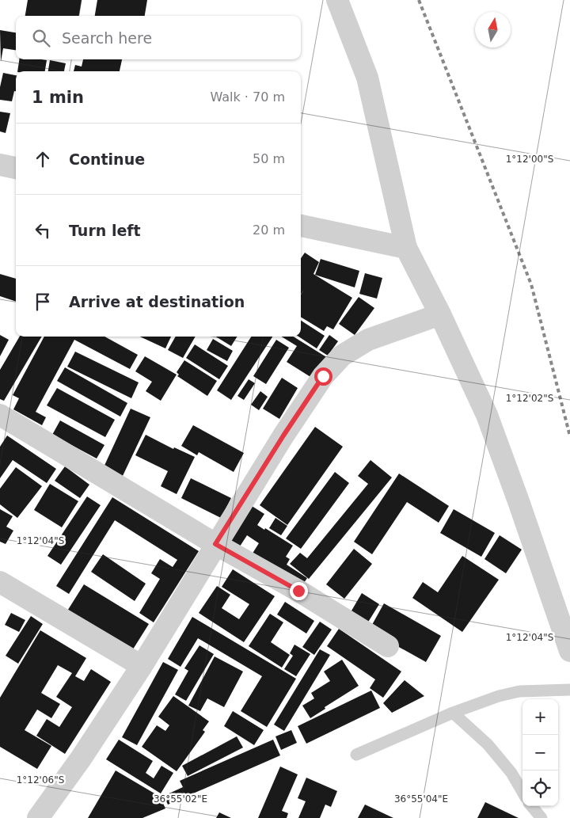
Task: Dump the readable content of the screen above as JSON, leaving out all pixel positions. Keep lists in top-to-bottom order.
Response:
{
  "north": "top",
  "page": {
    "search": "Search here",
    "heading": ["1 min", "Walk · 70 m"],
    "list": [
      ["Continue", "50 m"],
      ["Turn left", "20 m"],
      "Arrive at destination"
    ],
    "map_buttons": ["+", "−"]
  },
  "coordinates": [
    "1°12'00\"S",
    "1°12'02\"S",
    "1°12'04\"S",
    "1°12'06\"S",
    "36°55'02\"E",
    "36°55'04\"E"
  ]
}
